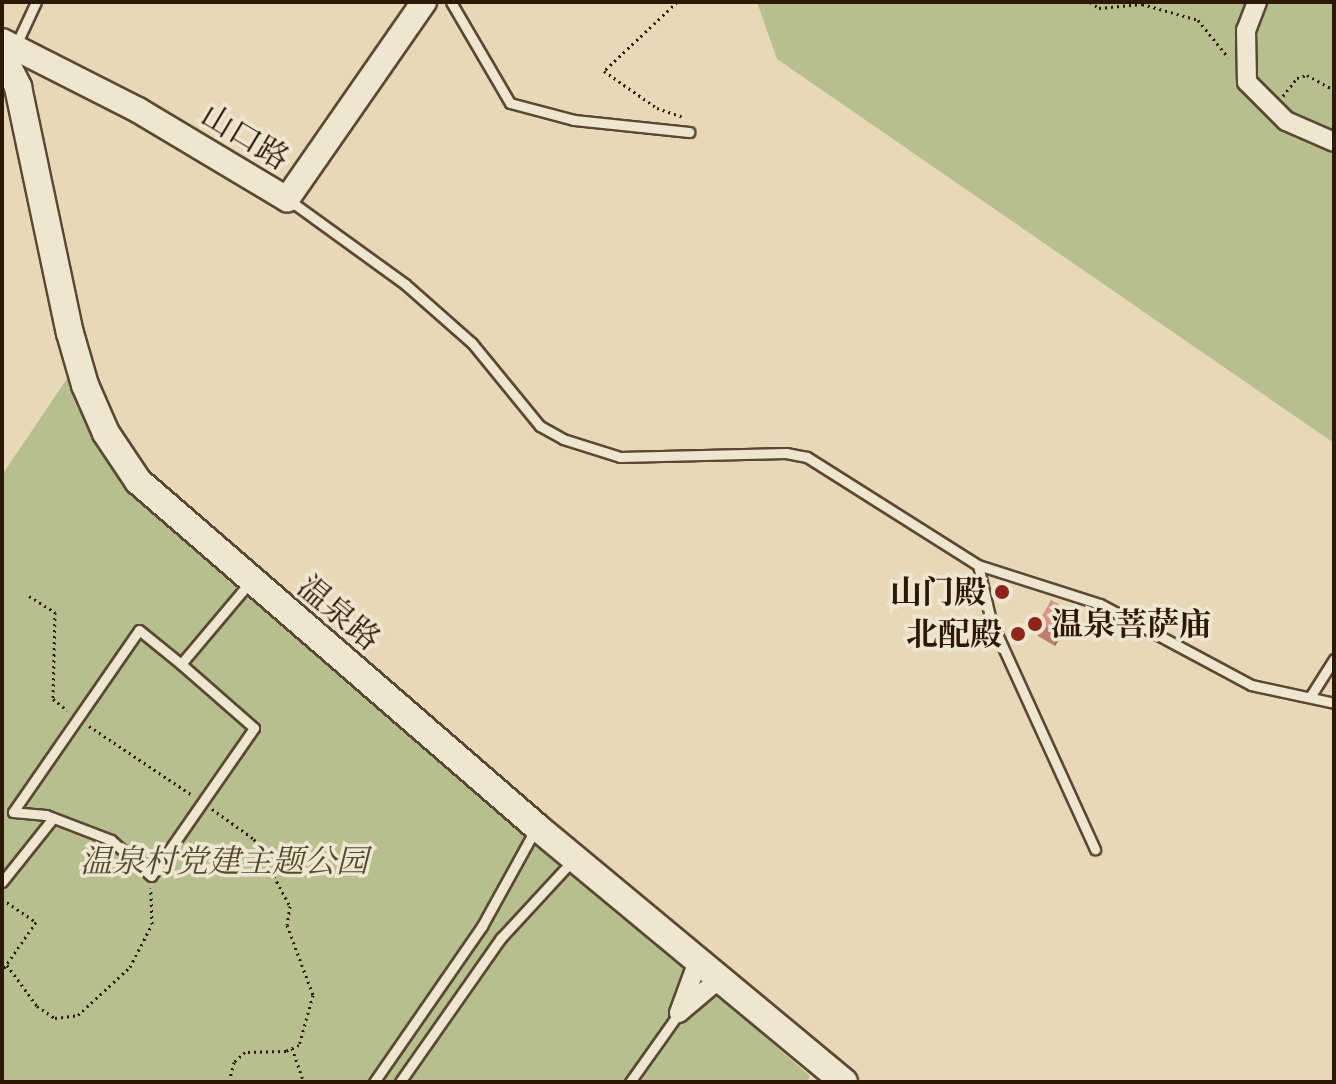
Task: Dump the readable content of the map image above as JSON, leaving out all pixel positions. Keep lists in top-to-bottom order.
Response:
{
  "streets": {
    "main road": ["温泉路"],
    "street": ["山口路"]
  },
  "crossings": [
    ["山口路", "温泉路"]
  ],
  "parks": ["温泉村党建主题公园"],
  "places": ["山门殿", "温泉菩萨庙", "北配殿"]
}
